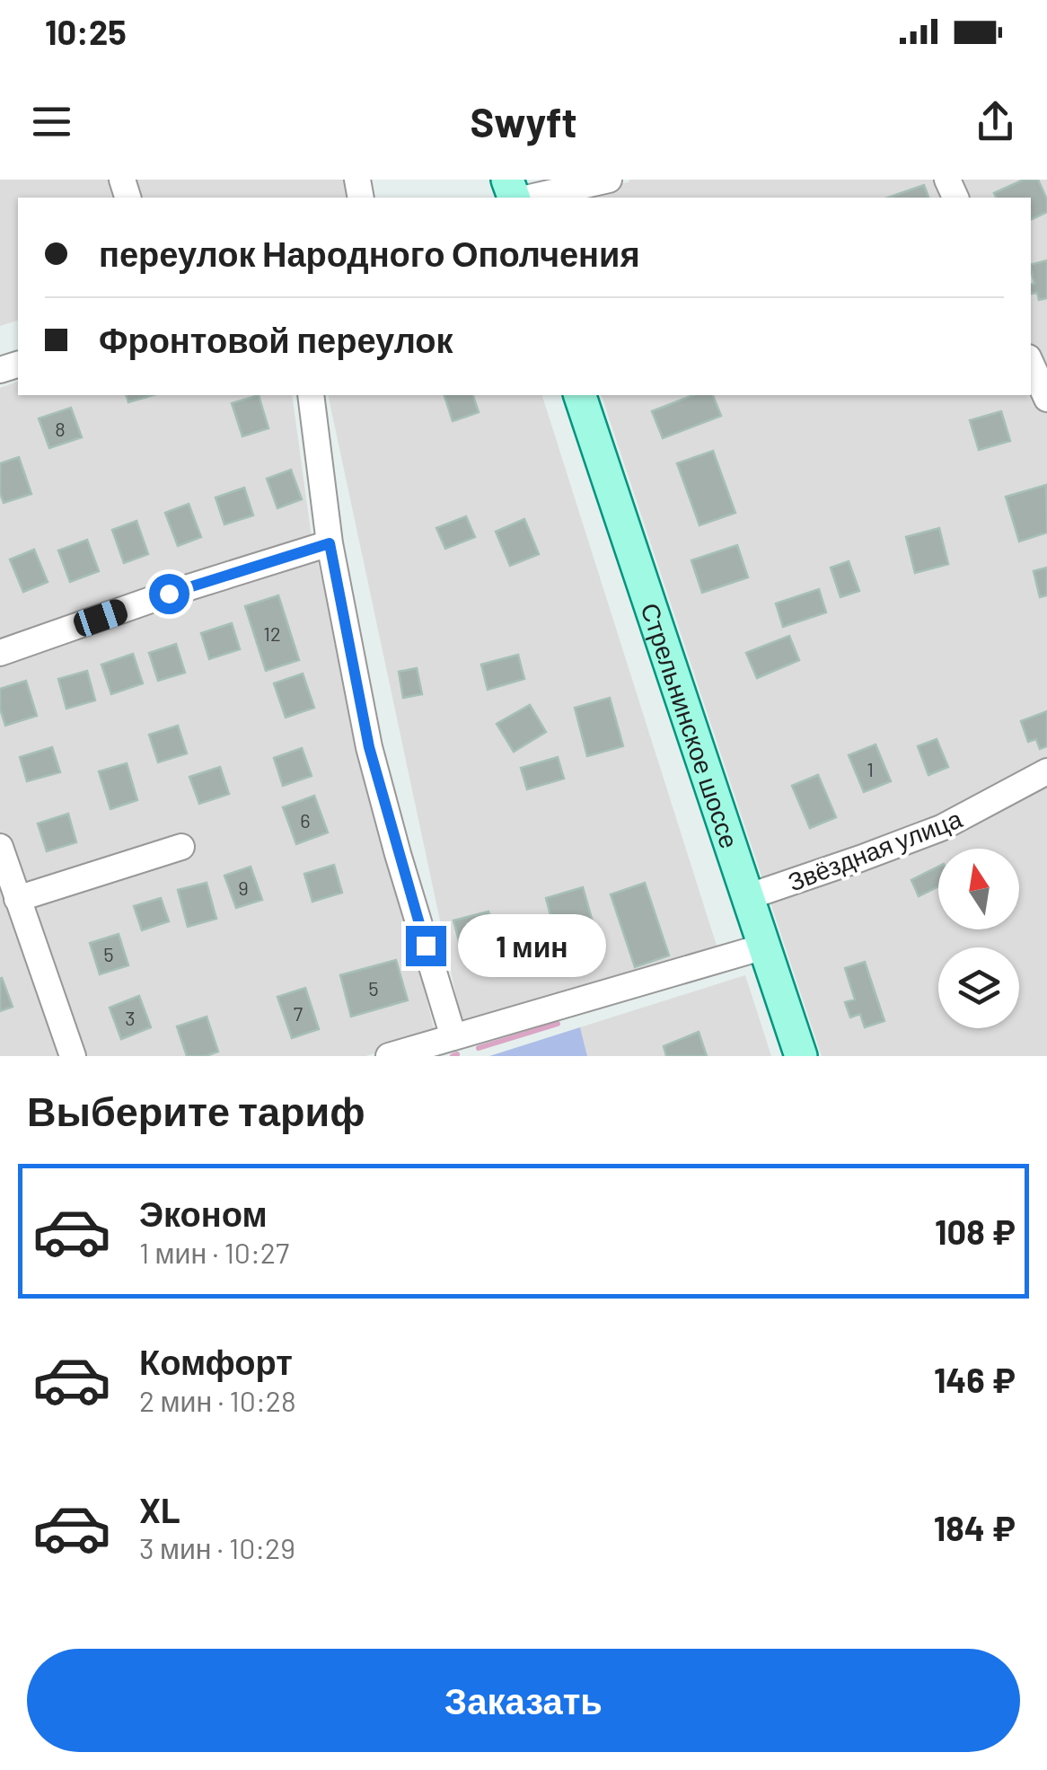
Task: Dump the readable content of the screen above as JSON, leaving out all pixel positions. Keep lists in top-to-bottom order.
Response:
{
  "streets": {
    "main road": ["Стрельнинское шоссе"],
    "street": ["Звёздная улица"]
  },
  "crossings": [
    ["Стрельнинское шоссе", "Звёздная улица"]
  ],
  "house_numbers": [
    "8",
    "12",
    "1",
    "6",
    "9",
    "5",
    "5",
    "7",
    "3"
  ],
  "north": "top",
  "page": {
    "status": "10:25",
    "header": "Swyft",
    "banner": ["переулок Народного Ополчения", "Фронтовой переулок"],
    "bubble": "1 мин",
    "heading": "Выберите тариф",
    "list": [
      {
        "name": "Эконом",
        "note": "1 мин · 10:27",
        "value": "108 ₽"
      },
      {
        "name": "Комфорт",
        "note": "2 мин · 10:28",
        "value": "146 ₽"
      },
      {
        "name": "XL",
        "note": "3 мин · 10:29",
        "value": "184 ₽"
      }
    ],
    "buttons": "Заказать"
  }
}
